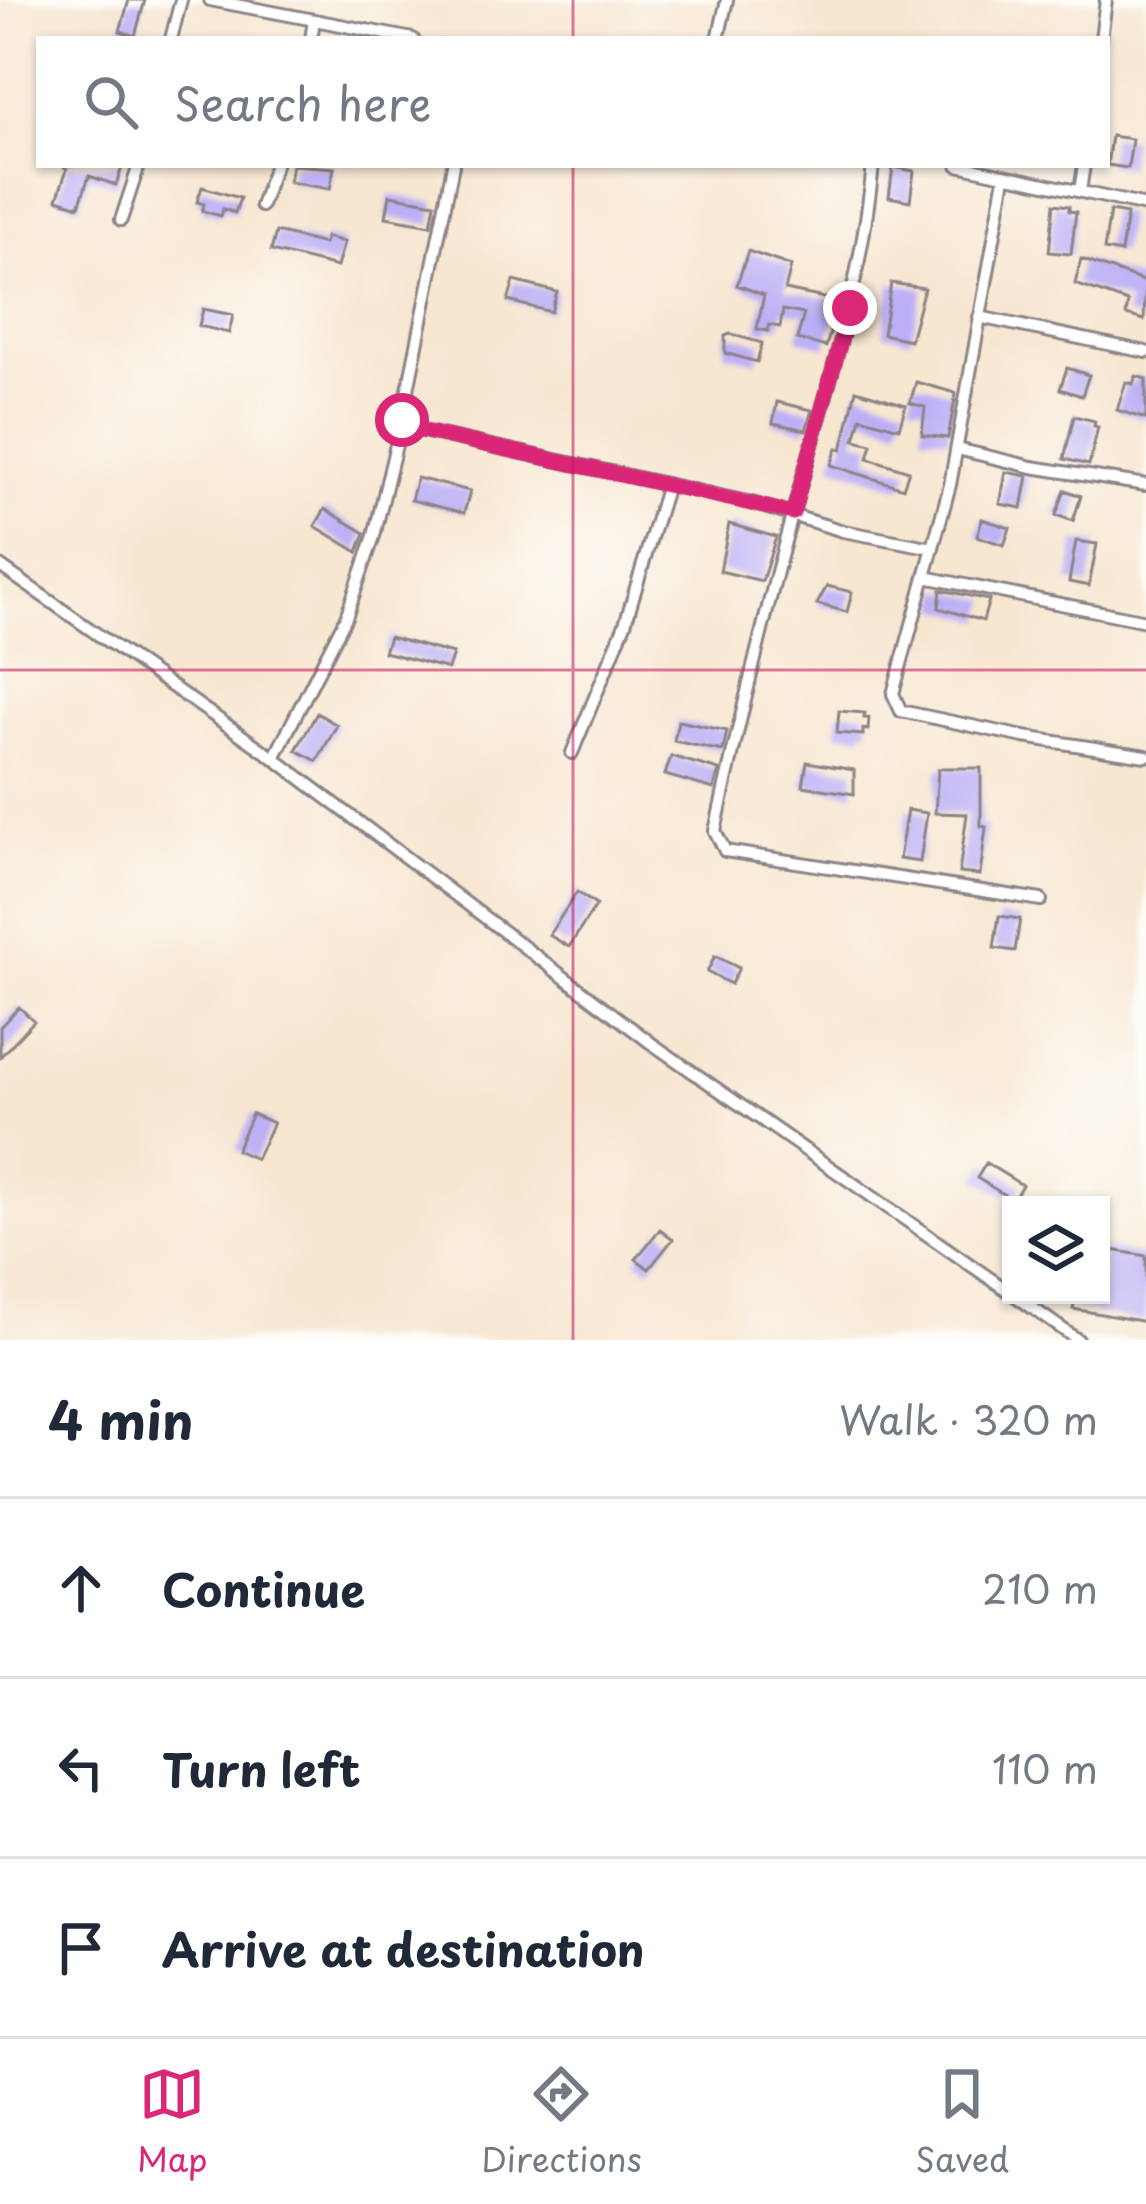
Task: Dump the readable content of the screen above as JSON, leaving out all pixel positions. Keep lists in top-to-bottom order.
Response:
{
  "page": {
    "search": "Search here",
    "heading": ["4 min", "Walk · 320 m"],
    "list": [
      ["Continue", "210 m"],
      ["Turn left", "110 m"],
      "Arrive at destination"
    ],
    "nav": ["Map", "Directions", "Saved"]
  }
}
